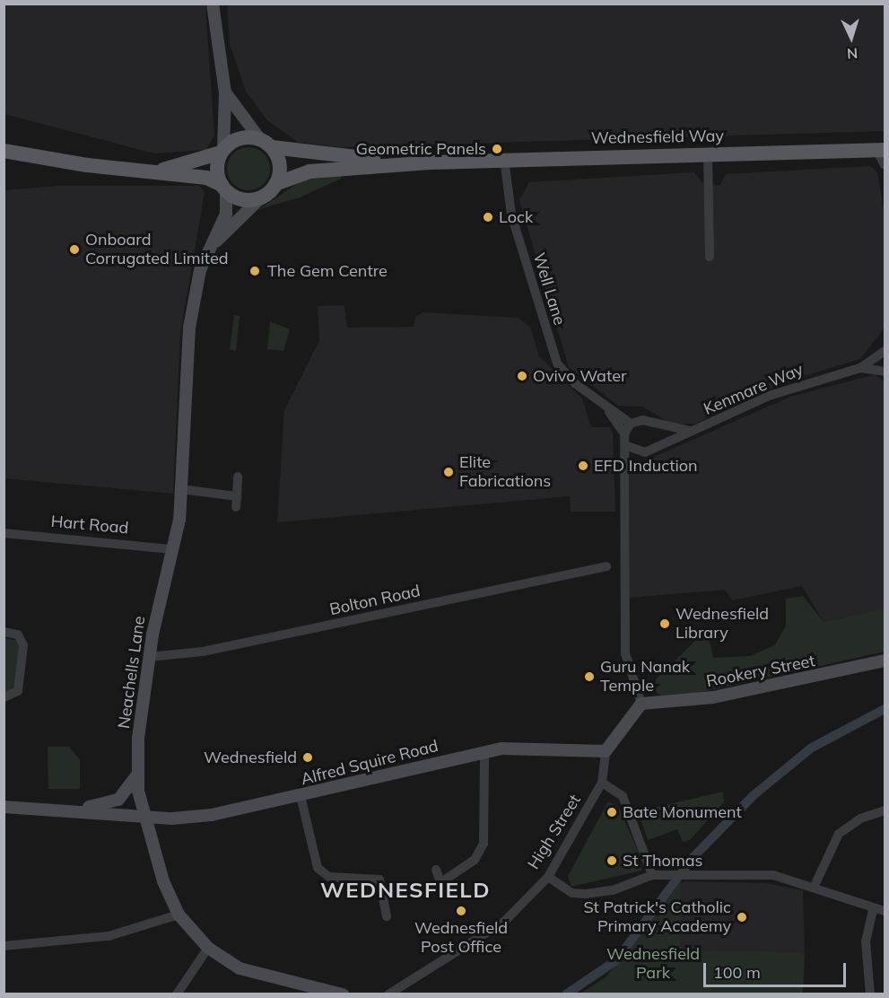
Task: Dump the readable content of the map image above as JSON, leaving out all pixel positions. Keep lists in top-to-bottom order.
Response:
{
  "streets": {
    "main road": ["Wednesfield Way"],
    "street": [
      "Well Lane",
      "Kenmare Way",
      "Hart Road",
      "Bolton Road",
      "Rookery Street",
      "Neachells Lane",
      "Alfred Squire Road",
      "High Street"
    ]
  },
  "crossings": [
    ["Wednesfield Way", "Well Lane"],
    ["Wednesfield Way", "Neachells Lane"],
    ["Hart Road", "Neachells Lane"],
    ["Bolton Road", "Neachells Lane"],
    ["Neachells Lane", "Alfred Squire Road"],
    ["Alfred Squire Road", "High Street"]
  ],
  "districts": ["WEDNESFIELD"],
  "parks": ["Wednesfield Park"],
  "places": [
    "Geometric Panels",
    "Lock",
    "Onboard Corrugated Limited",
    "The Gem Centre",
    "Ovivo Water",
    "EFD Induction",
    "Elite Fabrications",
    "Wednesfield Library",
    "Guru Nanak Temple",
    "Wednesfield",
    "Bate Monument",
    "St Thomas",
    "Wednesfield Post Office",
    "St Patrick's Catholic Primary Academy"
  ],
  "scale_bar": "100 m",
  "north": "bottom"
}
